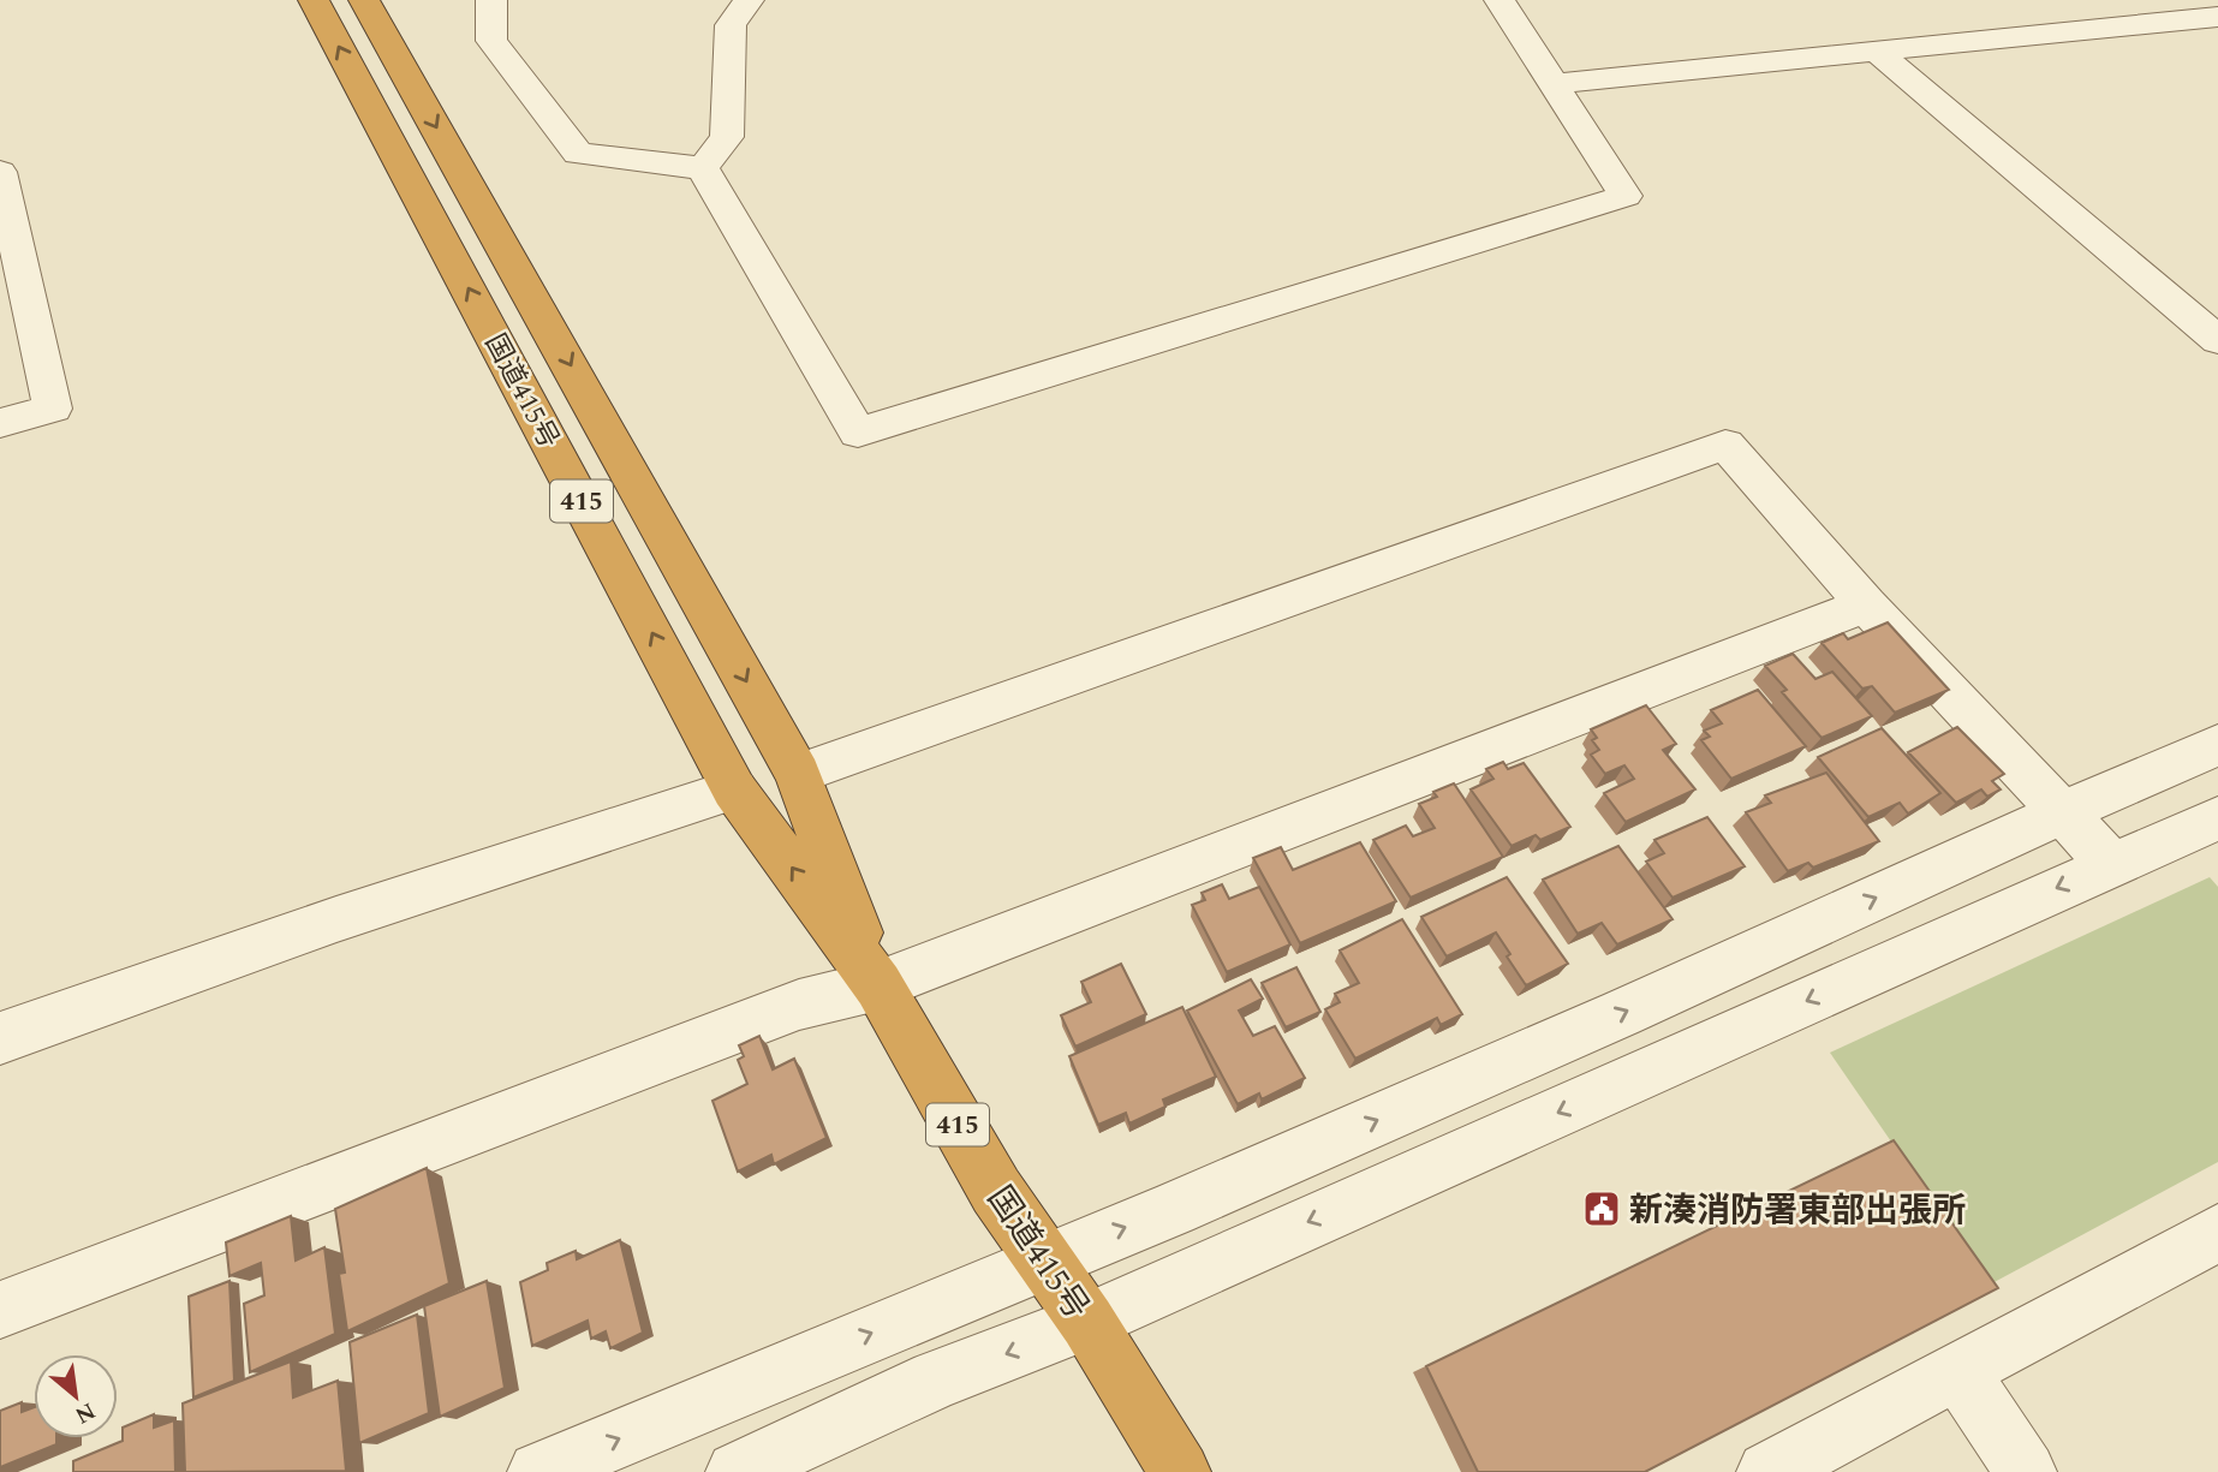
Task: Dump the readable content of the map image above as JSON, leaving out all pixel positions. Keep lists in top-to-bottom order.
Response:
{
  "streets": {
    "highway": ["国道415号", "415"]
  },
  "places": {
    "public building": ["新湊消防署東部出張所"]
  },
  "north": "bottom right"
}
